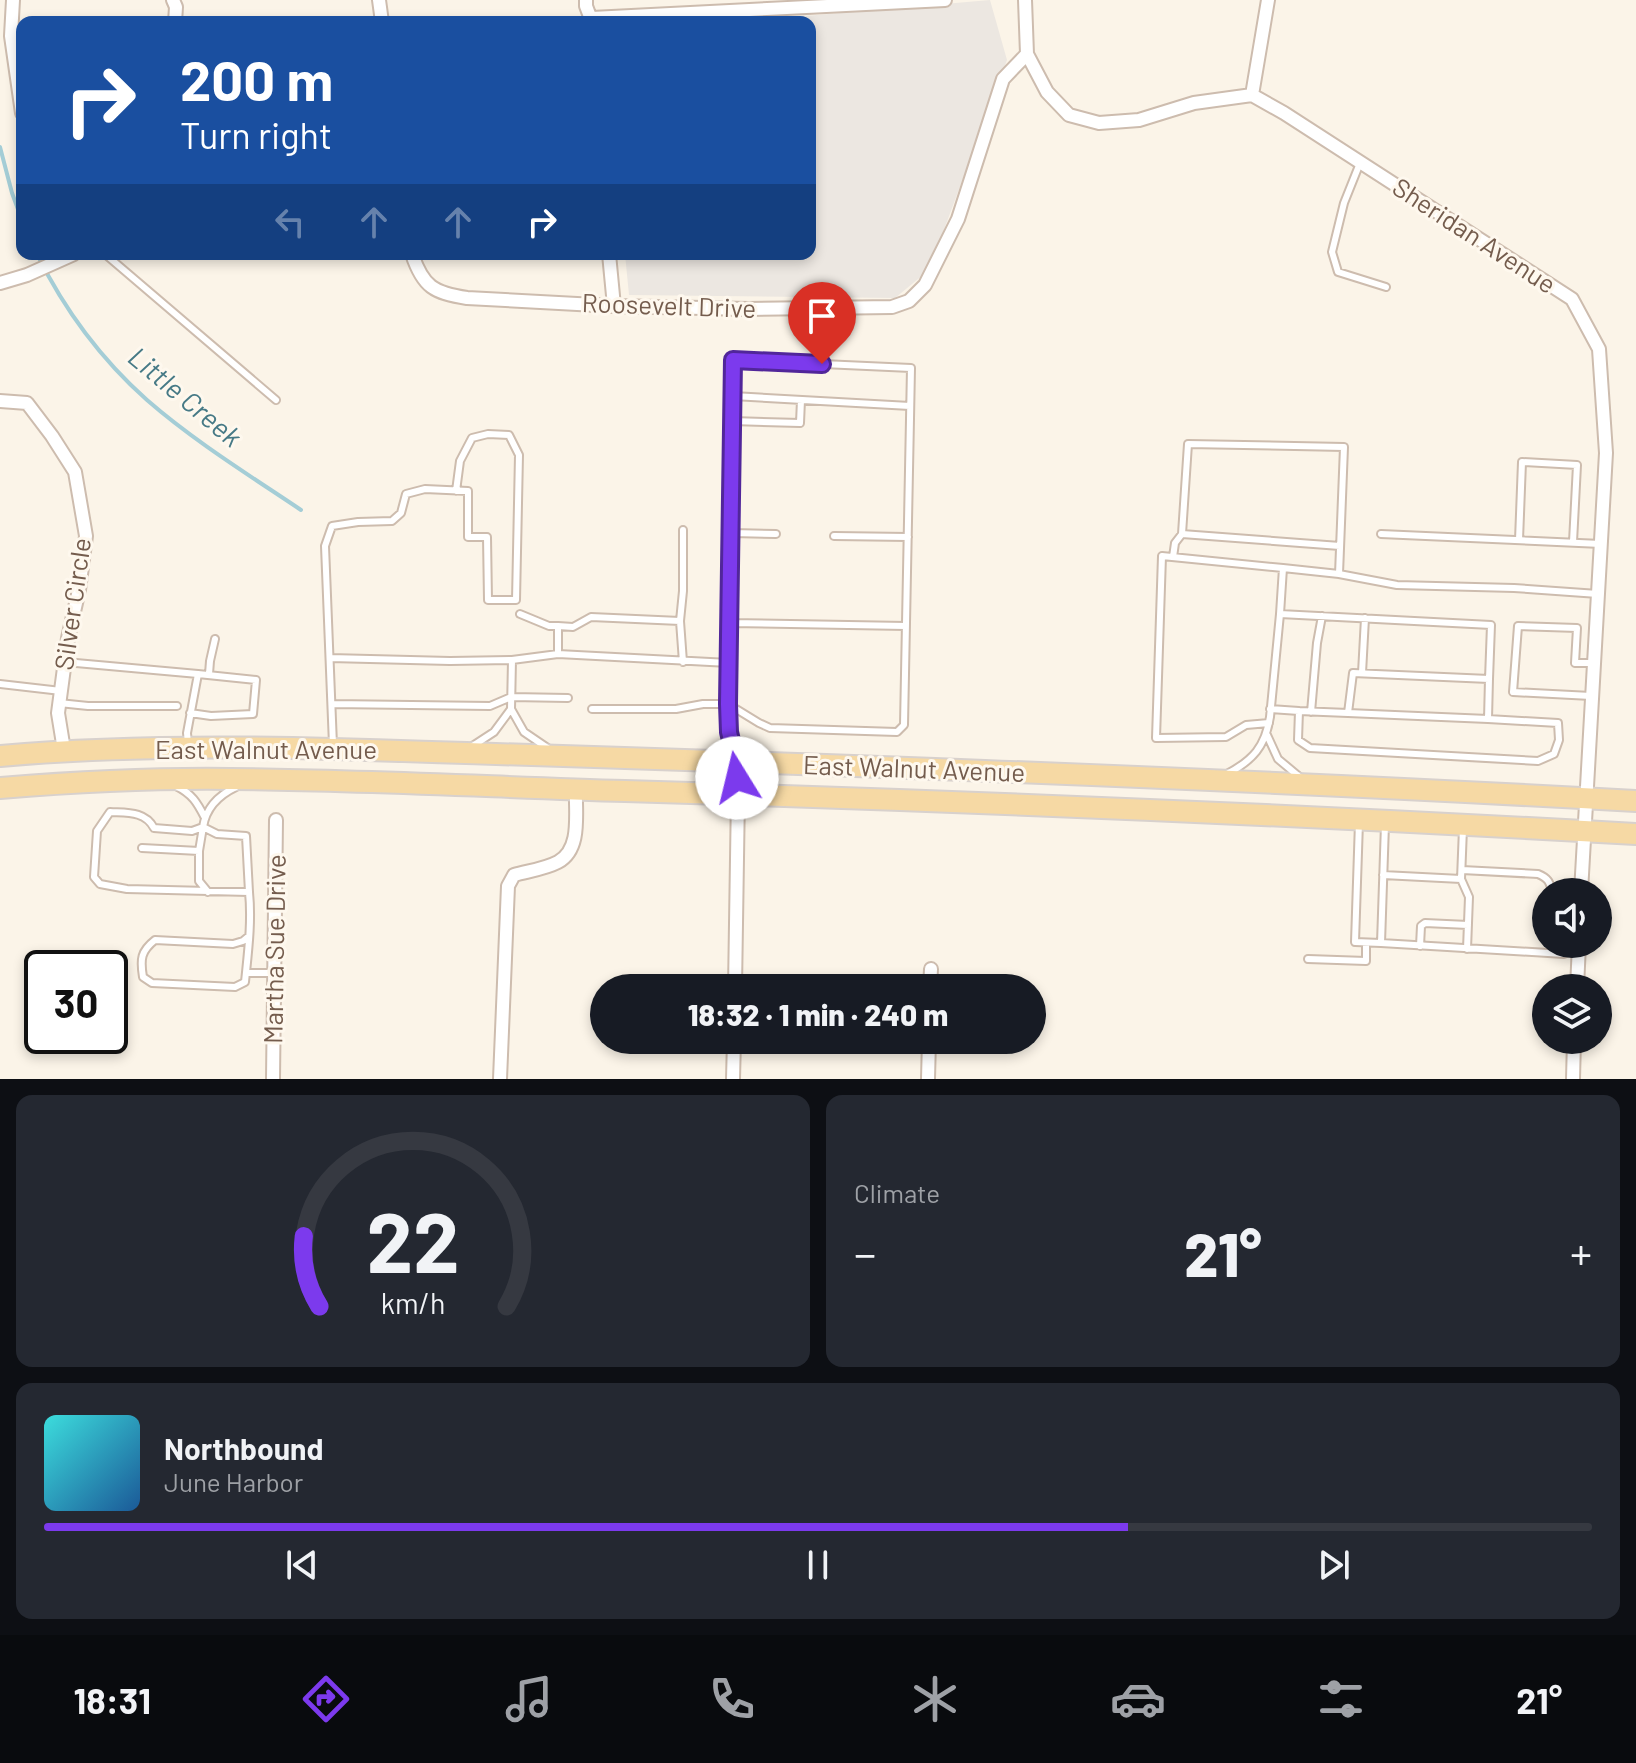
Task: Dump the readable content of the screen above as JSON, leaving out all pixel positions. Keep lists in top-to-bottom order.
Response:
{
  "streets": {
    "main road": ["East Walnut Avenue"],
    "street": [
      "Sheridan Avenue",
      "Roosevelt Drive",
      "Silver Circle",
      "Martha Sue Drive"
    ]
  },
  "crossings": [
    ["Sheridan Avenue", "East Walnut Avenue"],
    ["Silver Circle", "East Walnut Avenue"]
  ],
  "water": ["Little Creek"],
  "page": {
    "turn": ["200 m", "Turn right"],
    "limit": "30",
    "trip": "18:32 · 1 min · 240 m",
    "tile": "Climate",
    "heat": ["−", "21°", "+"],
    "song": ["Northbound", "June Harbor"],
    "tabs": ["18:31", "21°"],
    "gauge": ["22", "km/h"]
  }
}
